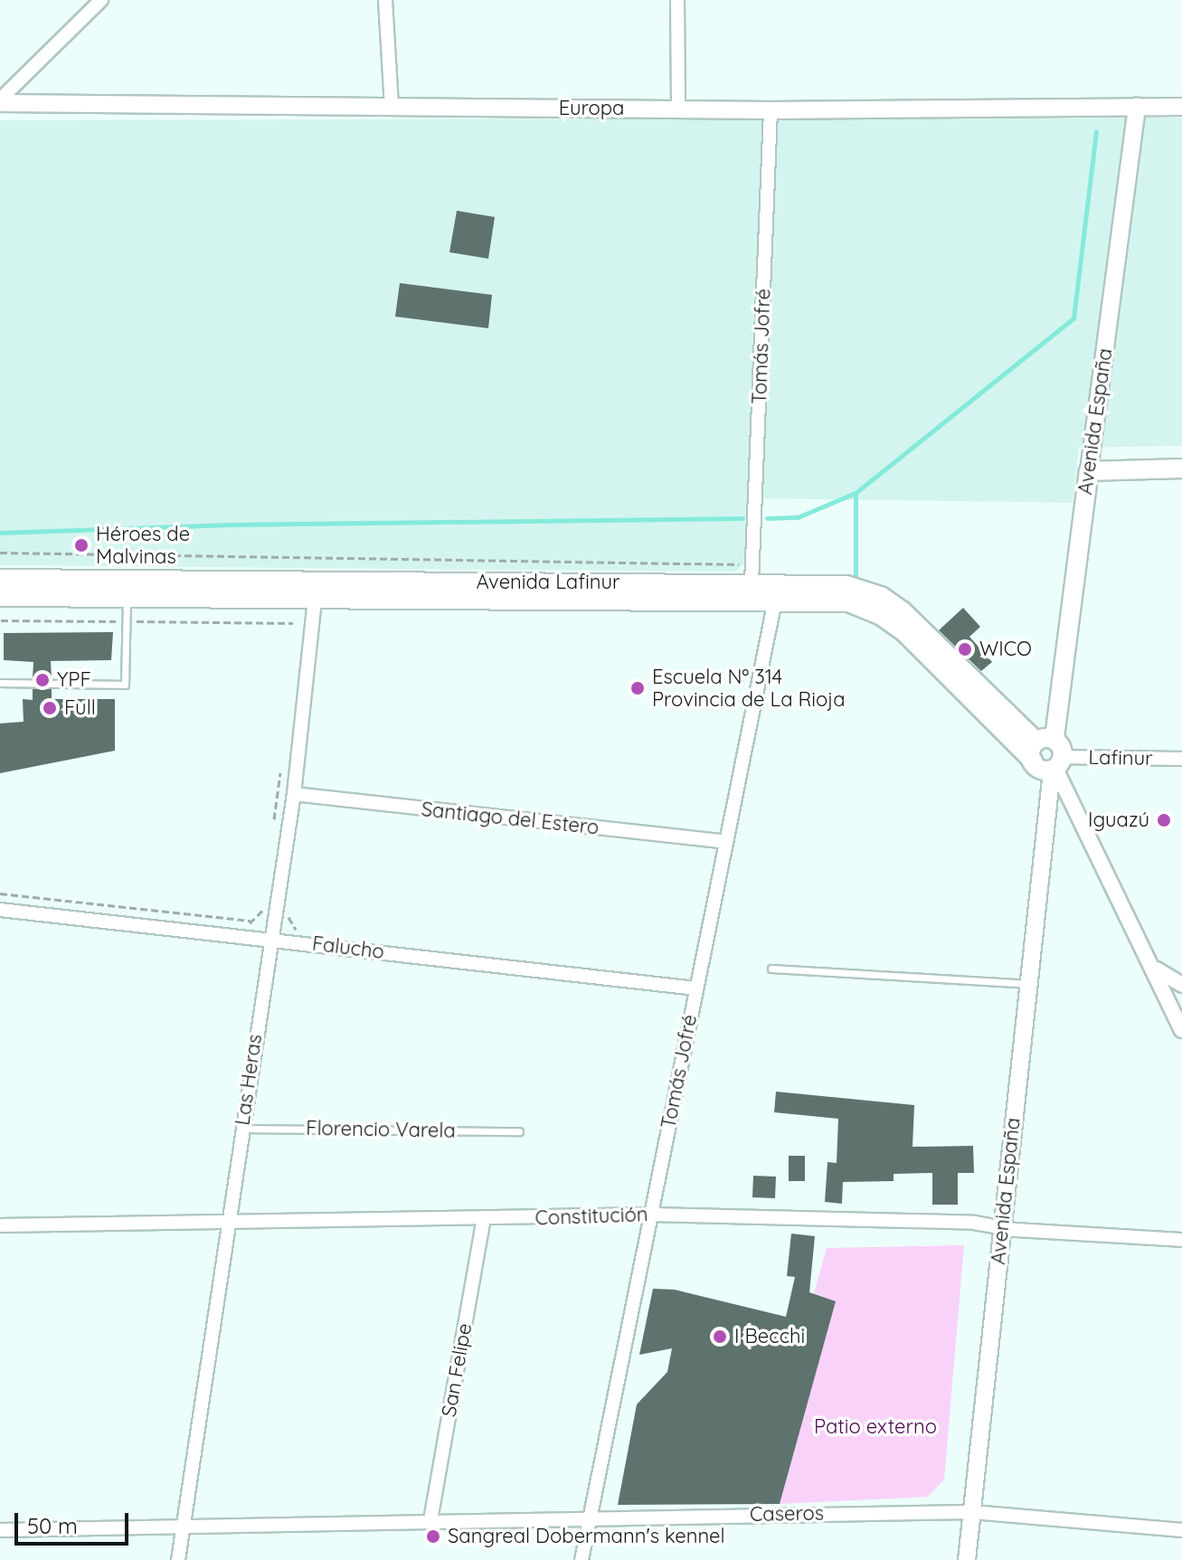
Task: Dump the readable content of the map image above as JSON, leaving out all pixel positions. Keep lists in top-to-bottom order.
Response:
{
  "streets": {
    "main road": ["Europa", "Avenida España", "Avenida Lafinur"],
    "street": [
      "Tomás Jofré",
      "Lafinur",
      "Santiago del Estero",
      "Falucho",
      "Las Heras",
      "Constitución",
      "San Felipe",
      "Caseros"
    ],
    "lane": ["Florencio Varela"]
  },
  "crossings": [
    ["Europa", "Tomás Jofré"],
    ["Europa", "Avenida España"],
    ["Tomás Jofré", "Avenida Lafinur"],
    ["Tomás Jofré", "Santiago del Estero"],
    ["Tomás Jofré", "Falucho"],
    ["Tomás Jofré", "Constitución"],
    ["Tomás Jofré", "Caseros"],
    ["Avenida España", "Avenida Lafinur"],
    ["Avenida España", "Lafinur"],
    ["Avenida España", "Constitución"],
    ["Avenida España", "Caseros"],
    ["Avenida Lafinur", "Lafinur"],
    ["Avenida Lafinur", "Las Heras"],
    ["Santiago del Estero", "Las Heras"],
    ["Falucho", "Las Heras"],
    ["Las Heras", "Florencio Varela"],
    ["Las Heras", "Constitución"],
    ["Las Heras", "Caseros"],
    ["Constitución", "San Felipe"],
    ["San Felipe", "Caseros"]
  ],
  "parks": ["Patio externo"],
  "places": [
    "Héroes de Malvinas",
    "WICO",
    "YPF",
    "Escuela Nº 314 Provincia de La Rioja",
    "Full",
    "Iguazú",
    "I Becchi",
    "Sangreal Dobermann's kennel"
  ],
  "scale_bar": "50 m"
}
